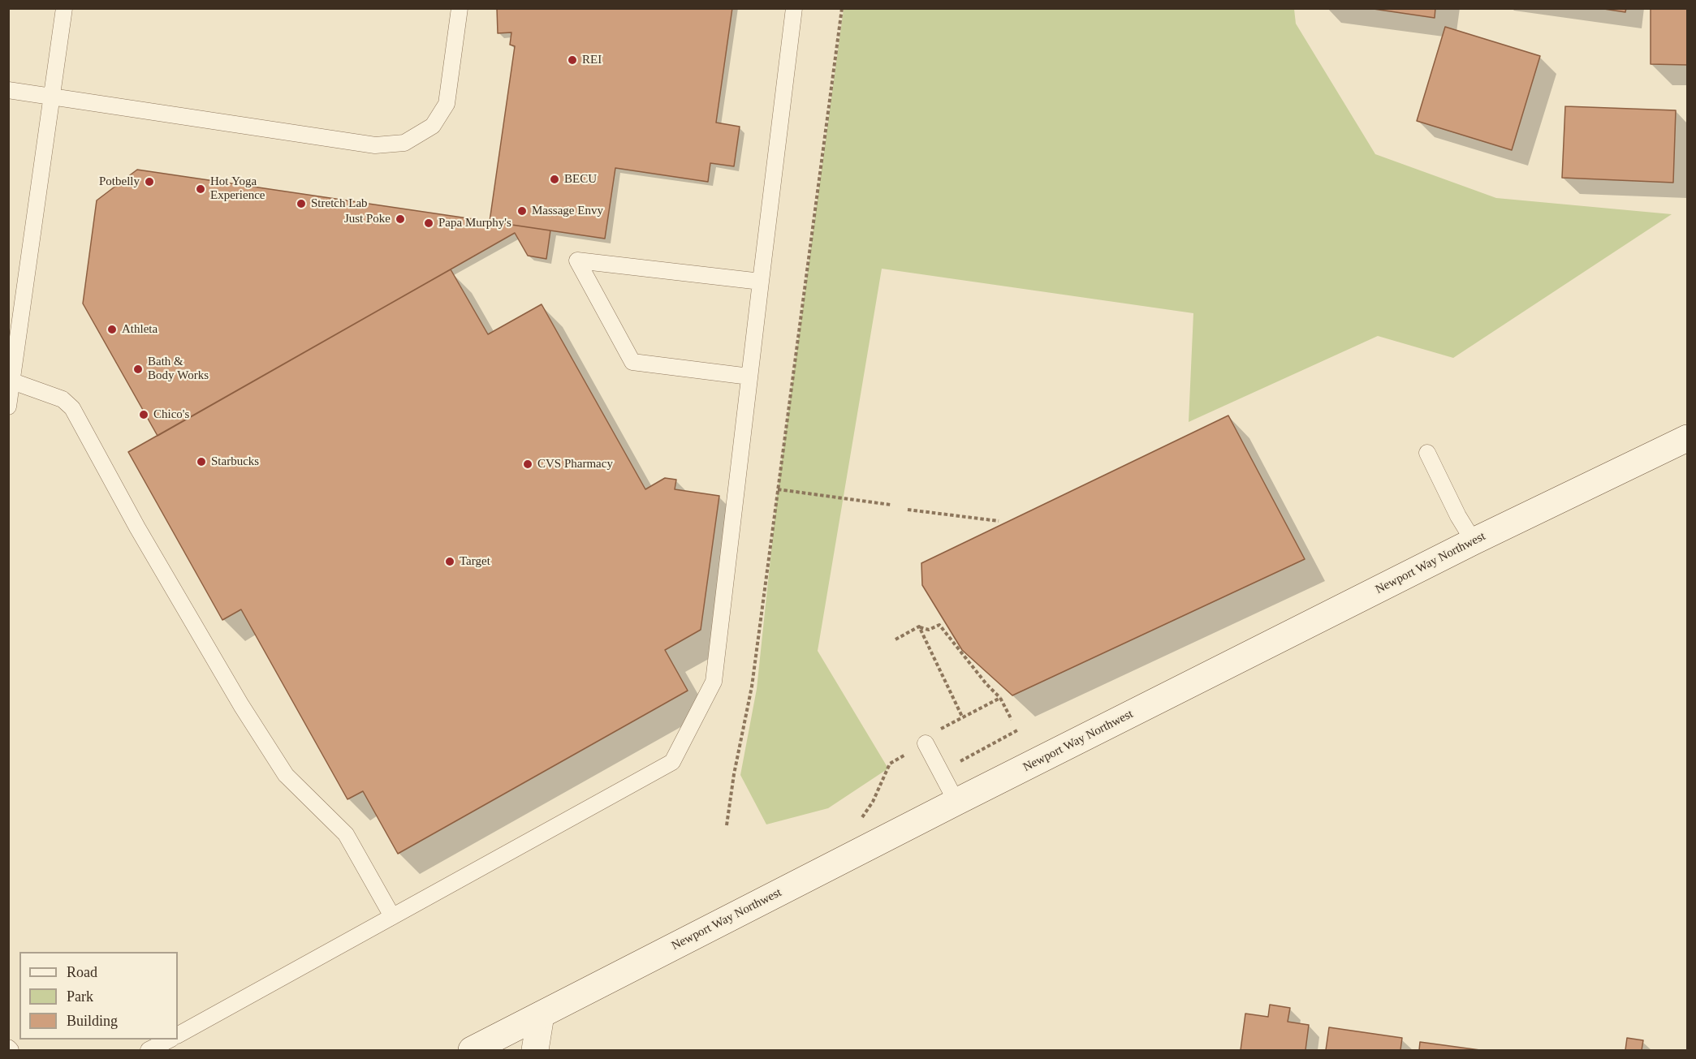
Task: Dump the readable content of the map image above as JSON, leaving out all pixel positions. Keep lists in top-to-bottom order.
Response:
{
  "streets": {
    "street": ["Newport Way Northwest"]
  },
  "places": [
    "REI",
    "BECU",
    "Potbelly",
    "Hot Yoga Experience",
    "Stretch Lab",
    "Massage Envy",
    "Just Poke",
    "Papa Murphy's",
    "Athleta",
    "Bath & Body Works",
    "Chico's",
    "Starbucks",
    "CVS Pharmacy",
    "Target"
  ],
  "legend": ["Road", "Park", "Building"]
}
